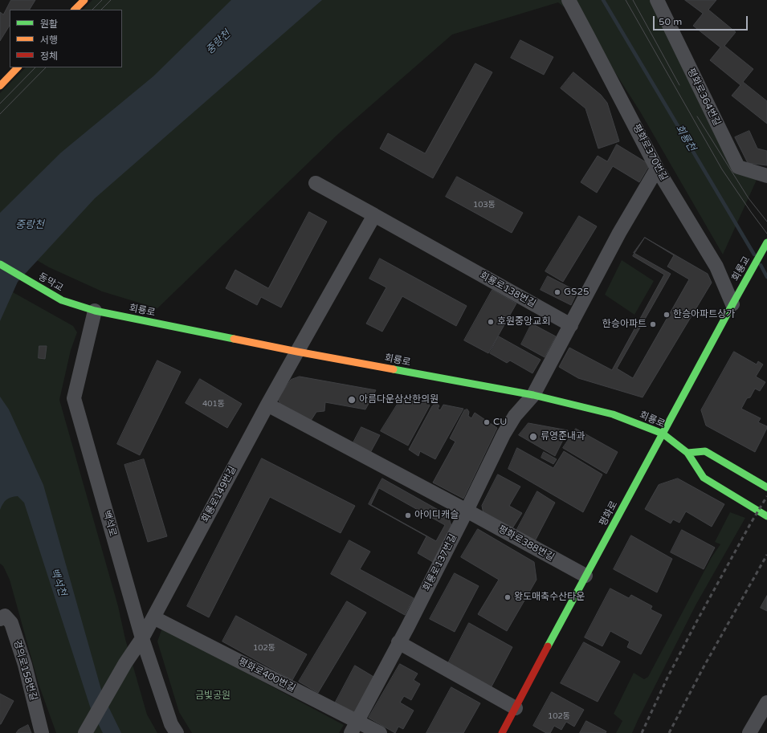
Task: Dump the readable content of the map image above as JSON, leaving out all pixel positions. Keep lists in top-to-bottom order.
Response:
{
  "streets": {
    "street": [
      "평화로364번길",
      "평화로370번길",
      "회룡교",
      "동막교",
      "회룡로138번길",
      "회룡로",
      "회룡로149번길",
      "평화로",
      "백석로",
      "평화로388번길",
      "회룡로137번길",
      "경의로158번길",
      "평화로400번길"
    ]
  },
  "crossings": [
    ["평화로370번길", "회룡교"],
    ["평화로370번길", "평화로"],
    ["회룡교", "평화로"],
    ["동막교", "회룡로"],
    ["동막교", "백석로"],
    ["회룡로", "회룡로149번길"],
    ["회룡로", "평화로"],
    ["회룡로", "백석로"],
    ["회룡로", "회룡로137번길"],
    ["회룡로149번길", "백석로"],
    ["회룡로149번길", "평화로388번길"],
    ["회룡로149번길", "평화로400번길"],
    ["평화로", "평화로388번길"],
    ["평화로388번길", "회룡로137번길"],
    ["회룡로137번길", "평화로400번길"]
  ],
  "water": ["중랑천", "회룡천", "백석천"],
  "parks": ["금빛공원"],
  "places": [
    "GS25",
    "한승아파트상가",
    "호원중앙교회",
    "한승아파트",
    "아름다운삼산한의원",
    "CU",
    "류영준내과",
    "아이디캐슬",
    "왕도매축수산타운"
  ],
  "house_numbers": [
    "103동",
    "401동",
    "102동",
    "102동"
  ],
  "legend": ["원활", "서행", "정체"],
  "scale_bar": "50 m"
}
